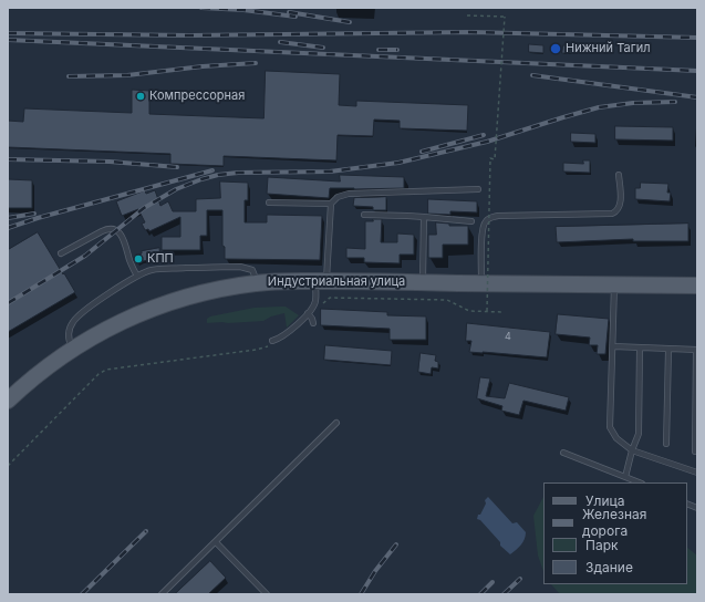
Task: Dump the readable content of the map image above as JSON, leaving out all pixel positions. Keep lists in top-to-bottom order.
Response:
{
  "streets": {
    "main road": ["Индустриальная улица"]
  },
  "places": ["Нижний Тагил", "Компрессорная", "КПП"],
  "house_numbers": ["4"],
  "legend": [
    "Улица",
    "Железная дорога",
    "Парк",
    "Здание"
  ]
}
